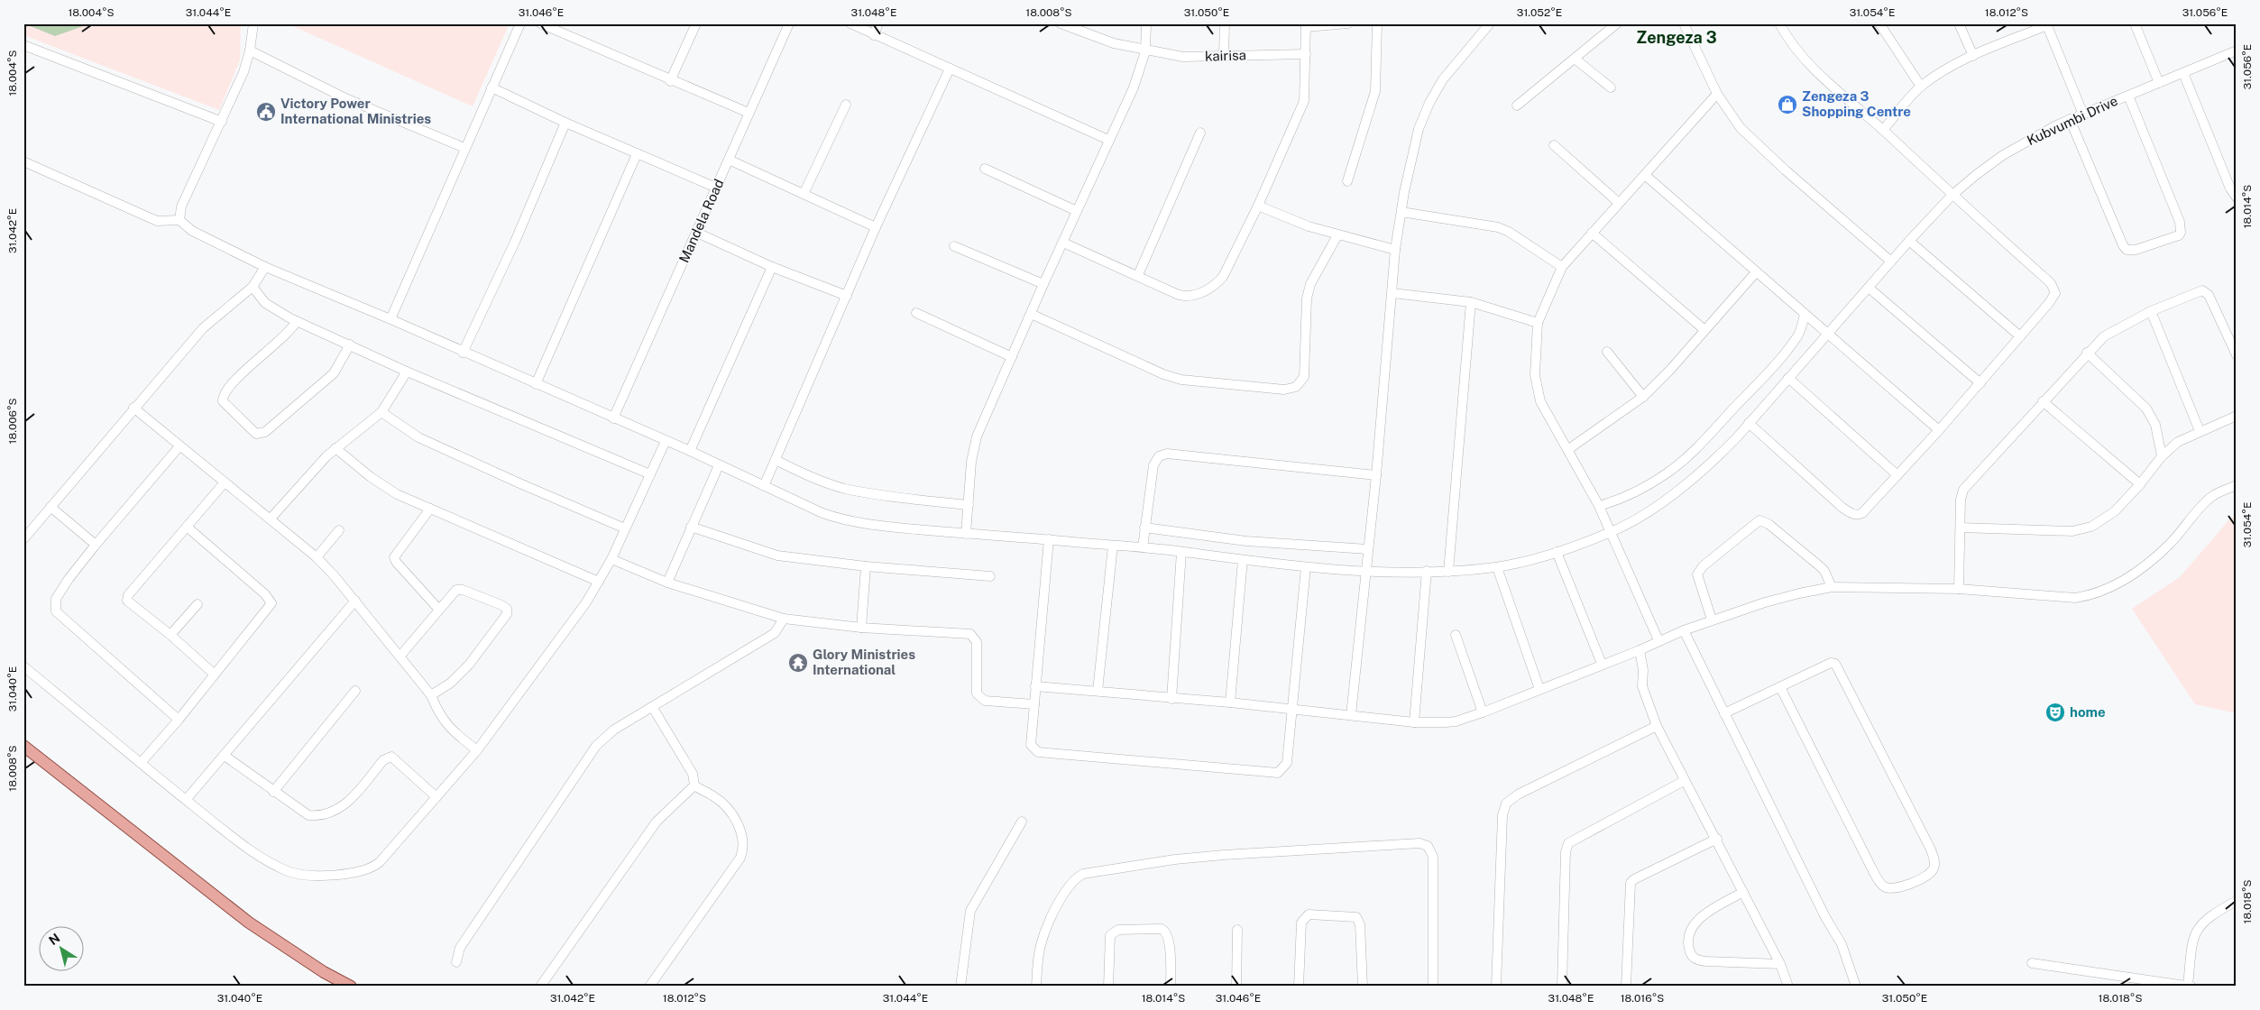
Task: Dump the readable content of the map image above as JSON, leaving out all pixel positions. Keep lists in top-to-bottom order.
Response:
{
  "streets": {
    "street": ["kairisa", "Kubvumbi Drive", "Mandela Road"]
  },
  "crossings": [
    ["Kubvumbi Drive", "Mandela Road"]
  ],
  "districts": ["Zengeza 3"],
  "places": {
    "shop": ["Zengeza 3 Shopping Centre"],
    "public building": ["Victory Power International Ministries"],
    "temple": ["Glory Ministries International"],
    "theatre": ["home"]
  },
  "north": "top left",
  "coordinates": [
    "18.004°S",
    "31.044°E",
    "31.046°E",
    "31.048°E",
    "18.008°S",
    "31.050°E",
    "31.052°E",
    "31.054°E",
    "18.012°S",
    "31.056°E",
    "18.014°S",
    "31.042°E",
    "18.006°S",
    "31.040°E",
    "18.018°S",
    "18.016°S"
  ]
}
